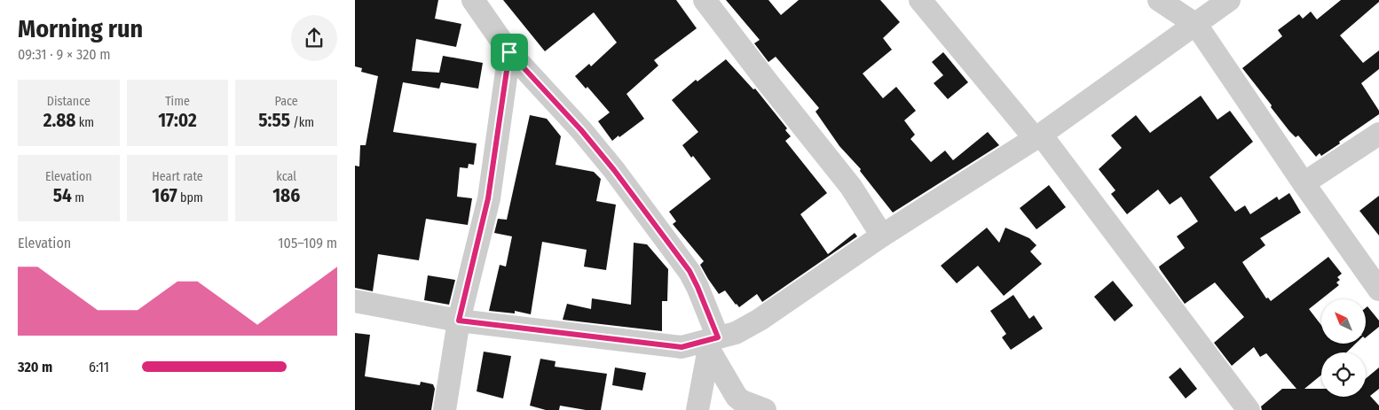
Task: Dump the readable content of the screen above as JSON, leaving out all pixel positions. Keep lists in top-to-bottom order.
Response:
{
  "north": "top left",
  "page": {
    "heading": ["Morning run", "09:31 · 9 × 320 m"],
    "stats": [
      ["Distance", "2.88 km"],
      ["Time", "17:02"],
      ["Pace", "5:55 /km"],
      ["Elevation", "54 m"],
      ["Heart rate", "167 bpm"],
      ["kcal", "186"]
    ],
    "chart": ["Elevation", "105–109 m"],
    "list": [
      {
        "name": "320 m",
        "note": "6:11"
      }
    ]
  }
}
